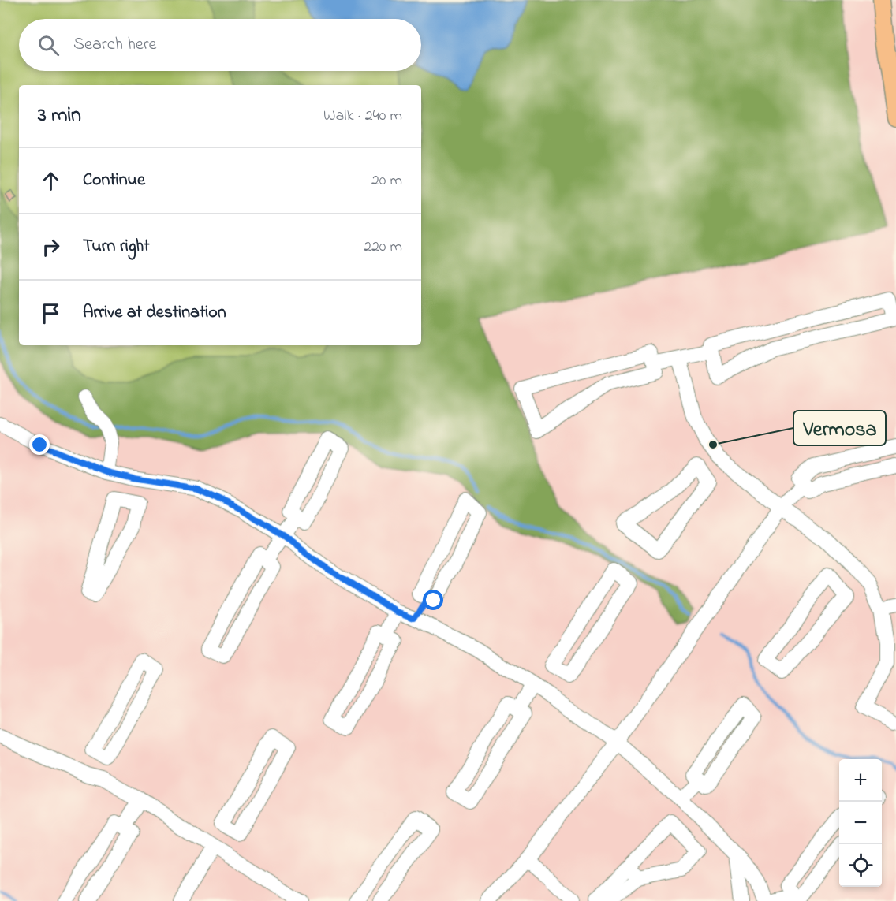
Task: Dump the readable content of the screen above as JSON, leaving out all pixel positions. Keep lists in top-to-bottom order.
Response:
{
  "places": ["Vermosa"],
  "page": {
    "search": "Search here",
    "heading": ["3 min", "Walk · 240 m"],
    "list": [
      ["Continue", "20 m"],
      ["Turn right", "220 m"],
      "Arrive at destination"
    ],
    "map_buttons": ["+", "−"]
  }
}
